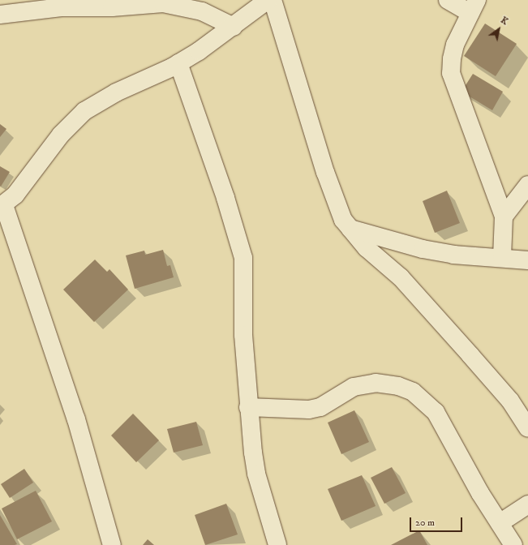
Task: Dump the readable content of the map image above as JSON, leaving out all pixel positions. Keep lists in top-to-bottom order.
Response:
{
  "scale_bar": "20 m",
  "north": "top right"
}
